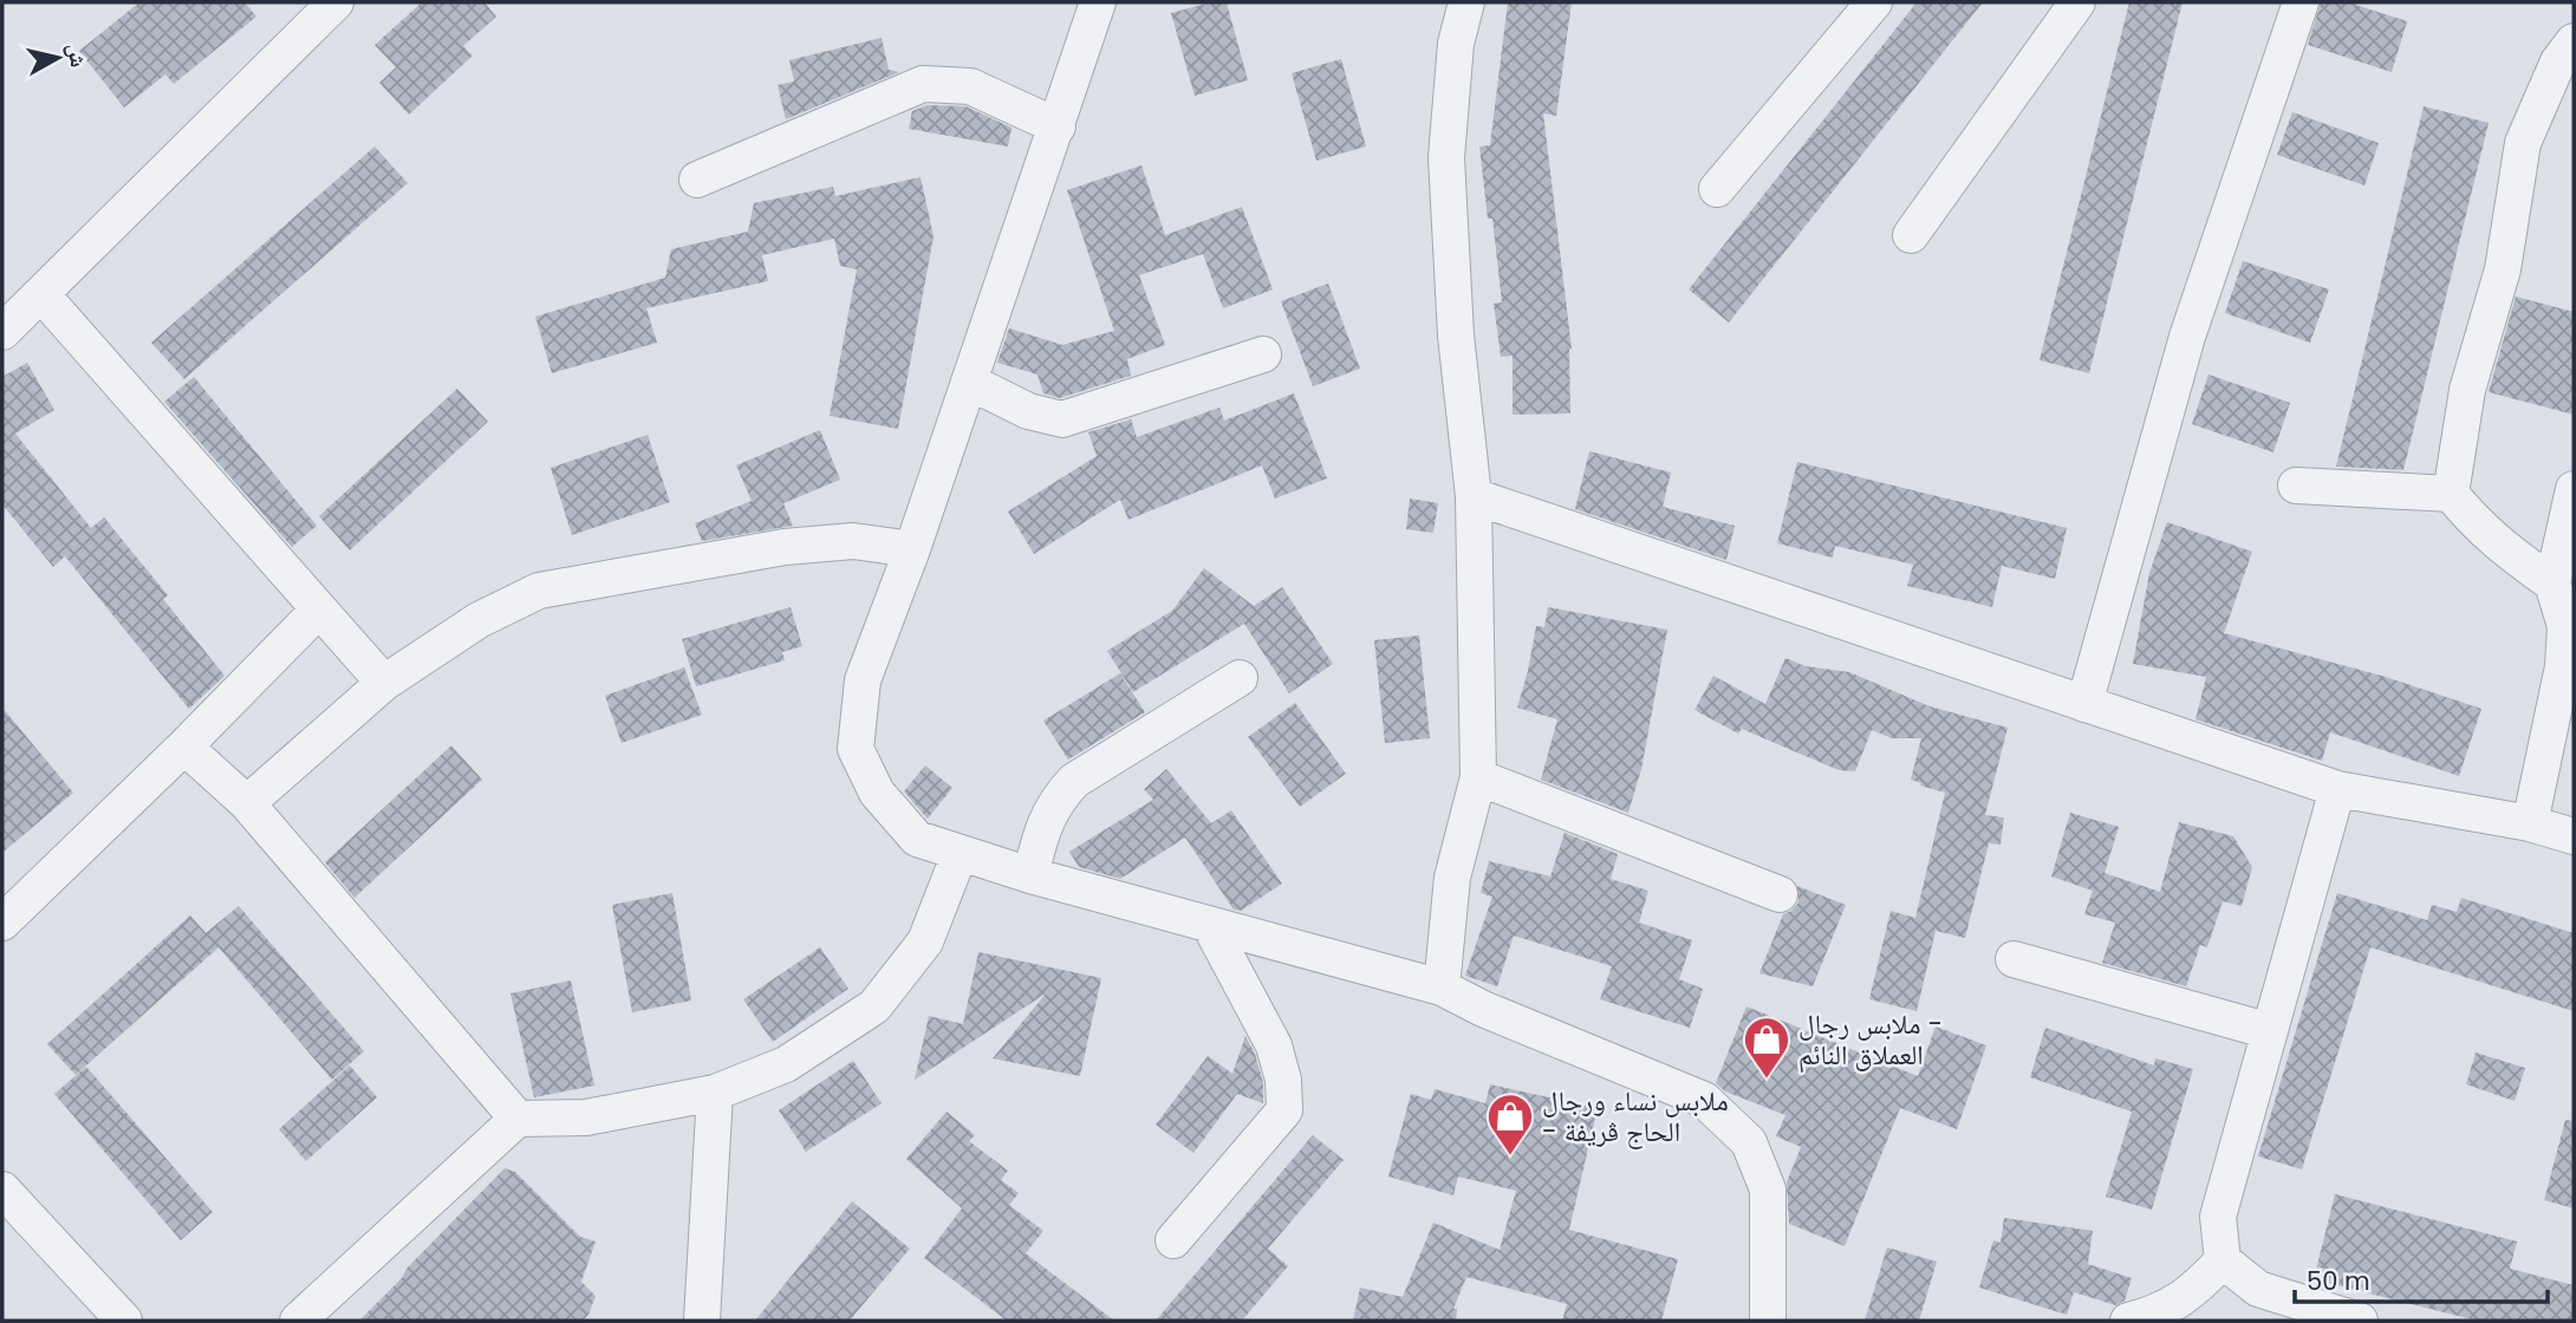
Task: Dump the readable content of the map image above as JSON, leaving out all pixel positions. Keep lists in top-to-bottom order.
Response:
{
  "places": {
    "shop": ["ملابس رجال - العملاق النائم", "ملابس نساء ورجال - الحاج ڨريفة"]
  },
  "scale_bar": "50 m",
  "north": "right"
}
